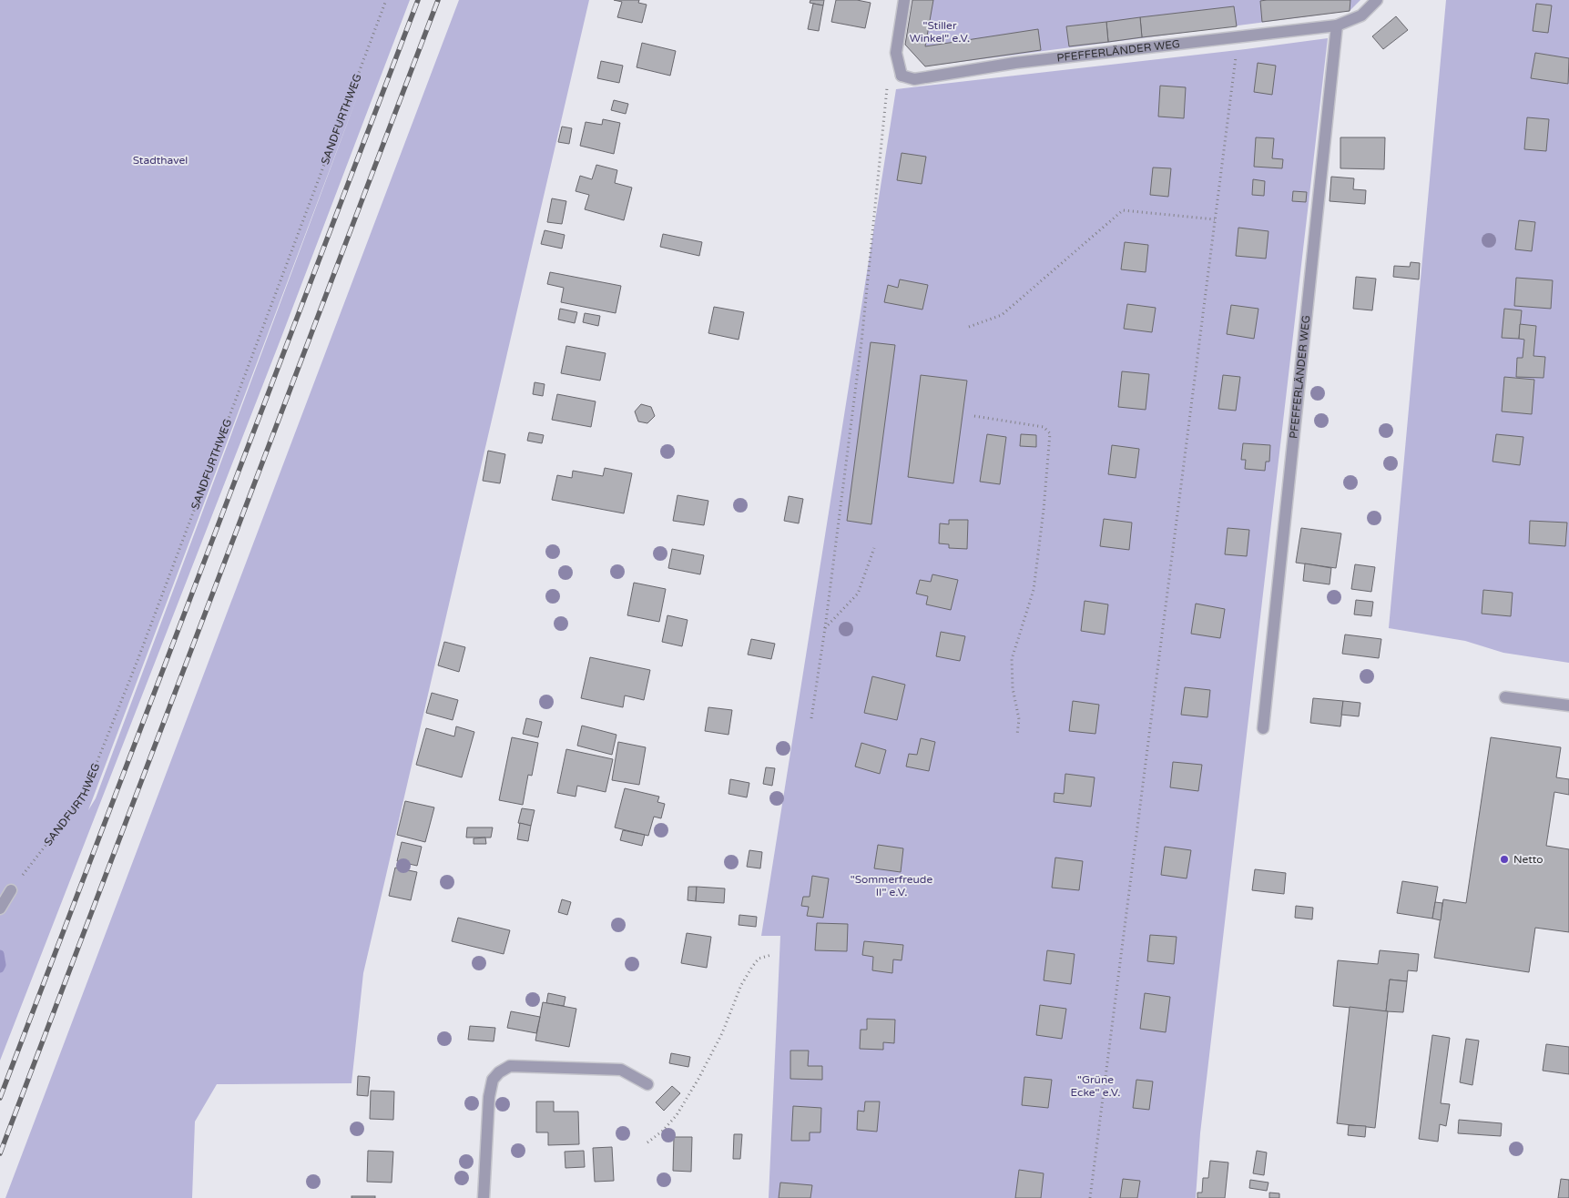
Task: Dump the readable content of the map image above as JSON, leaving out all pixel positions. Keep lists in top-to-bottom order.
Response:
{
  "streets": {
    "street": ["PFEFFERLÄNDER WEG"],
    "path": ["SANDFURTHWEG"]
  },
  "parks": [
    "\"Stiller Winkel\" e.V.",
    "Stadthavel",
    "\"Sommerfreude II\" e.V.",
    "\"Grüne Ecke\" e.V."
  ],
  "places": ["Netto"]
}
